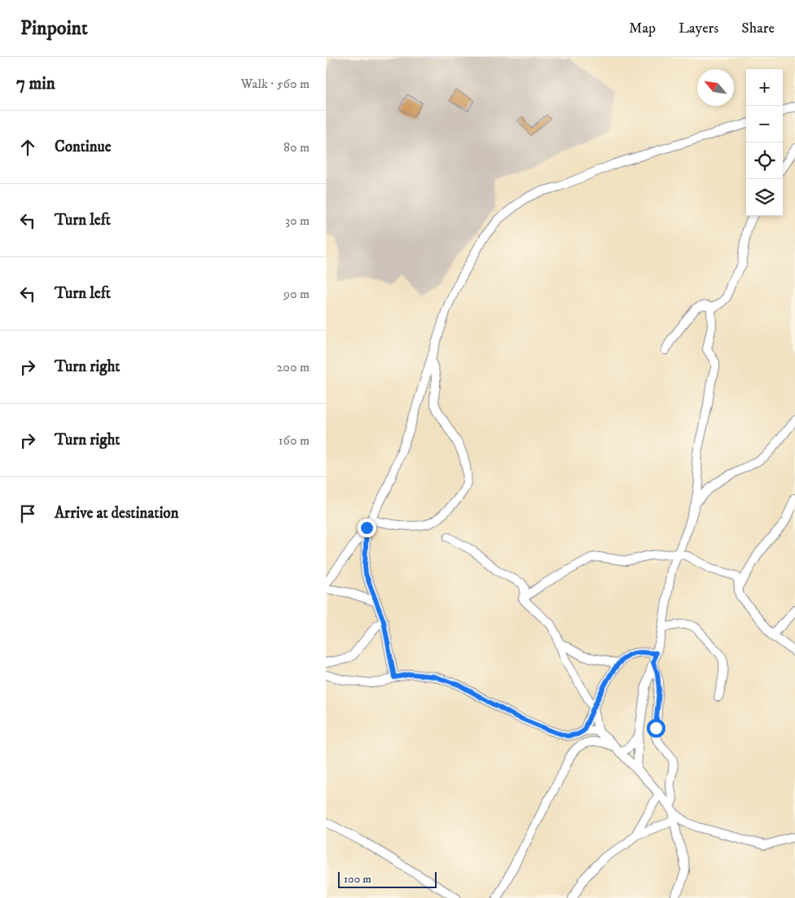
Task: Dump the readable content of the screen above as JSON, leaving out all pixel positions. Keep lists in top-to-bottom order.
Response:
{
  "scale_bar": "100 m",
  "north": "top left",
  "page": {
    "header": "Pinpoint",
    "nav": ["Map", "Layers", "Share"],
    "heading": ["7 min", "Walk · 560 m"],
    "map_buttons": ["+", "−"],
    "list": [
      ["Continue", "80 m"],
      ["Turn left", "30 m"],
      ["Turn left", "90 m"],
      ["Turn right", "200 m"],
      ["Turn right", "160 m"],
      "Arrive at destination"
    ],
    "scale": "100 m"
  }
}
